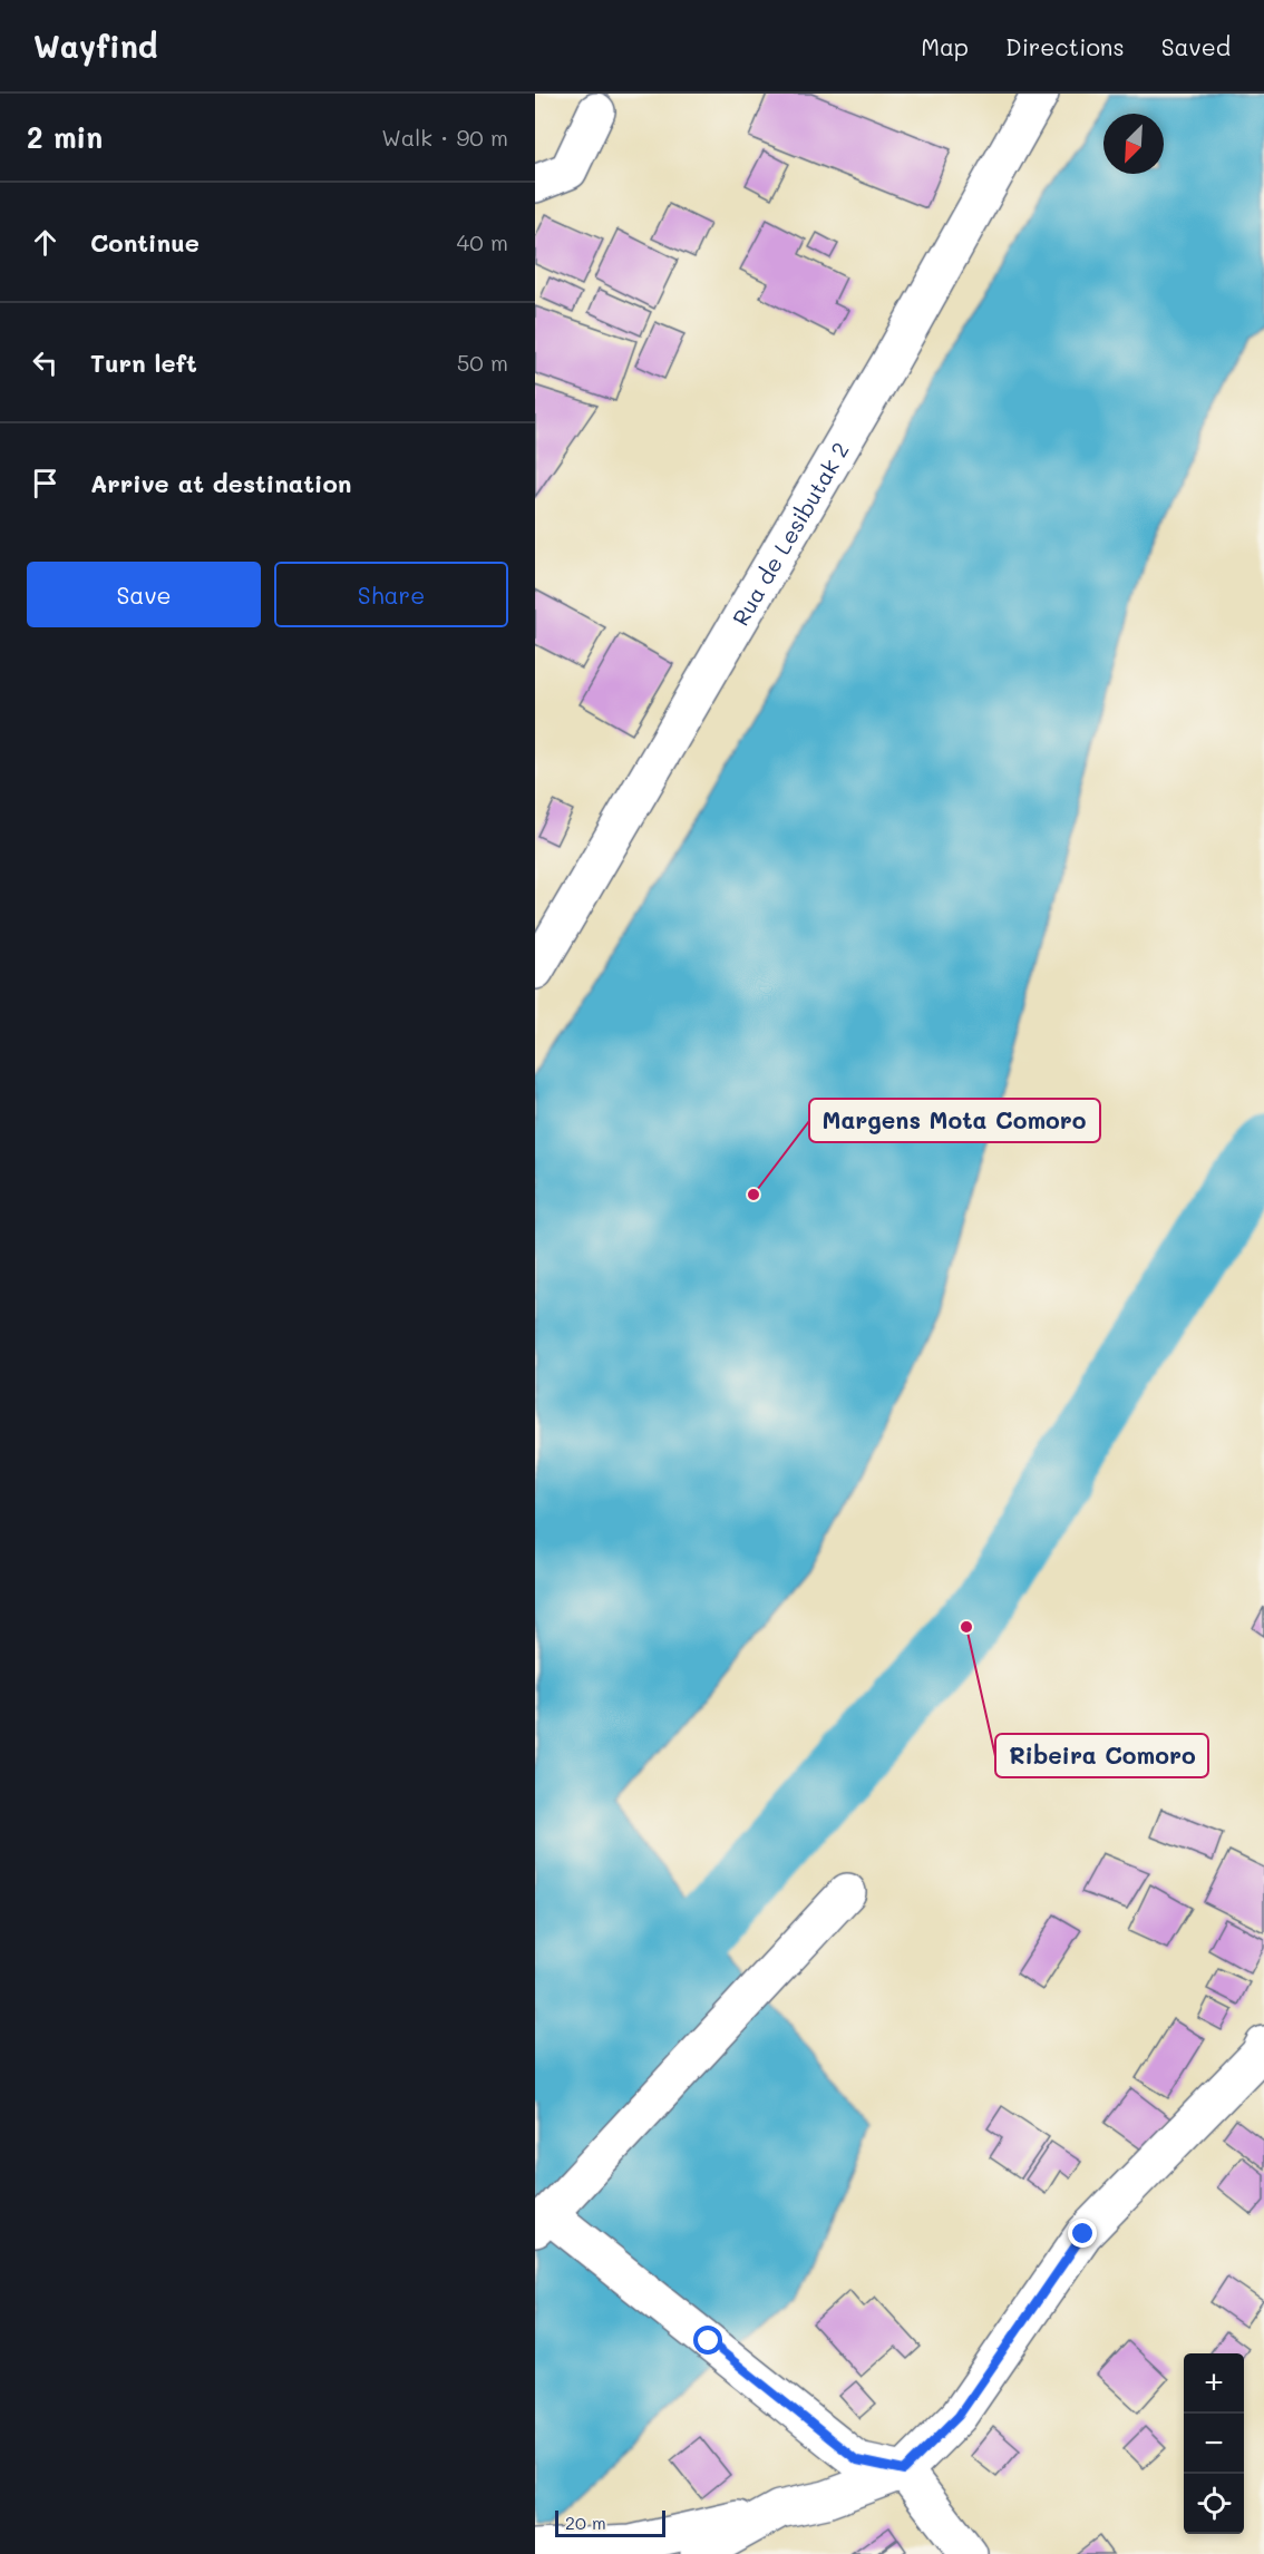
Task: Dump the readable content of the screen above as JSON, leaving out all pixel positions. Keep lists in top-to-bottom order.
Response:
{
  "streets": {
    "street": ["Rua de Lesibutak 2"]
  },
  "places": ["Margens Mota Comoro", "Ribeira Comoro"],
  "scale_bar": "20 m",
  "north": "bottom left",
  "page": {
    "header": "Wayfind",
    "nav": ["Map", "Directions", "Saved"],
    "heading": ["2 min", "Walk · 90 m"],
    "list": [
      ["Continue", "40 m"],
      ["Turn left", "50 m"],
      "Arrive at destination"
    ],
    "buttons": ["Save", "Share"],
    "map_buttons": ["+", "−"],
    "scale": "20 m"
  }
}
